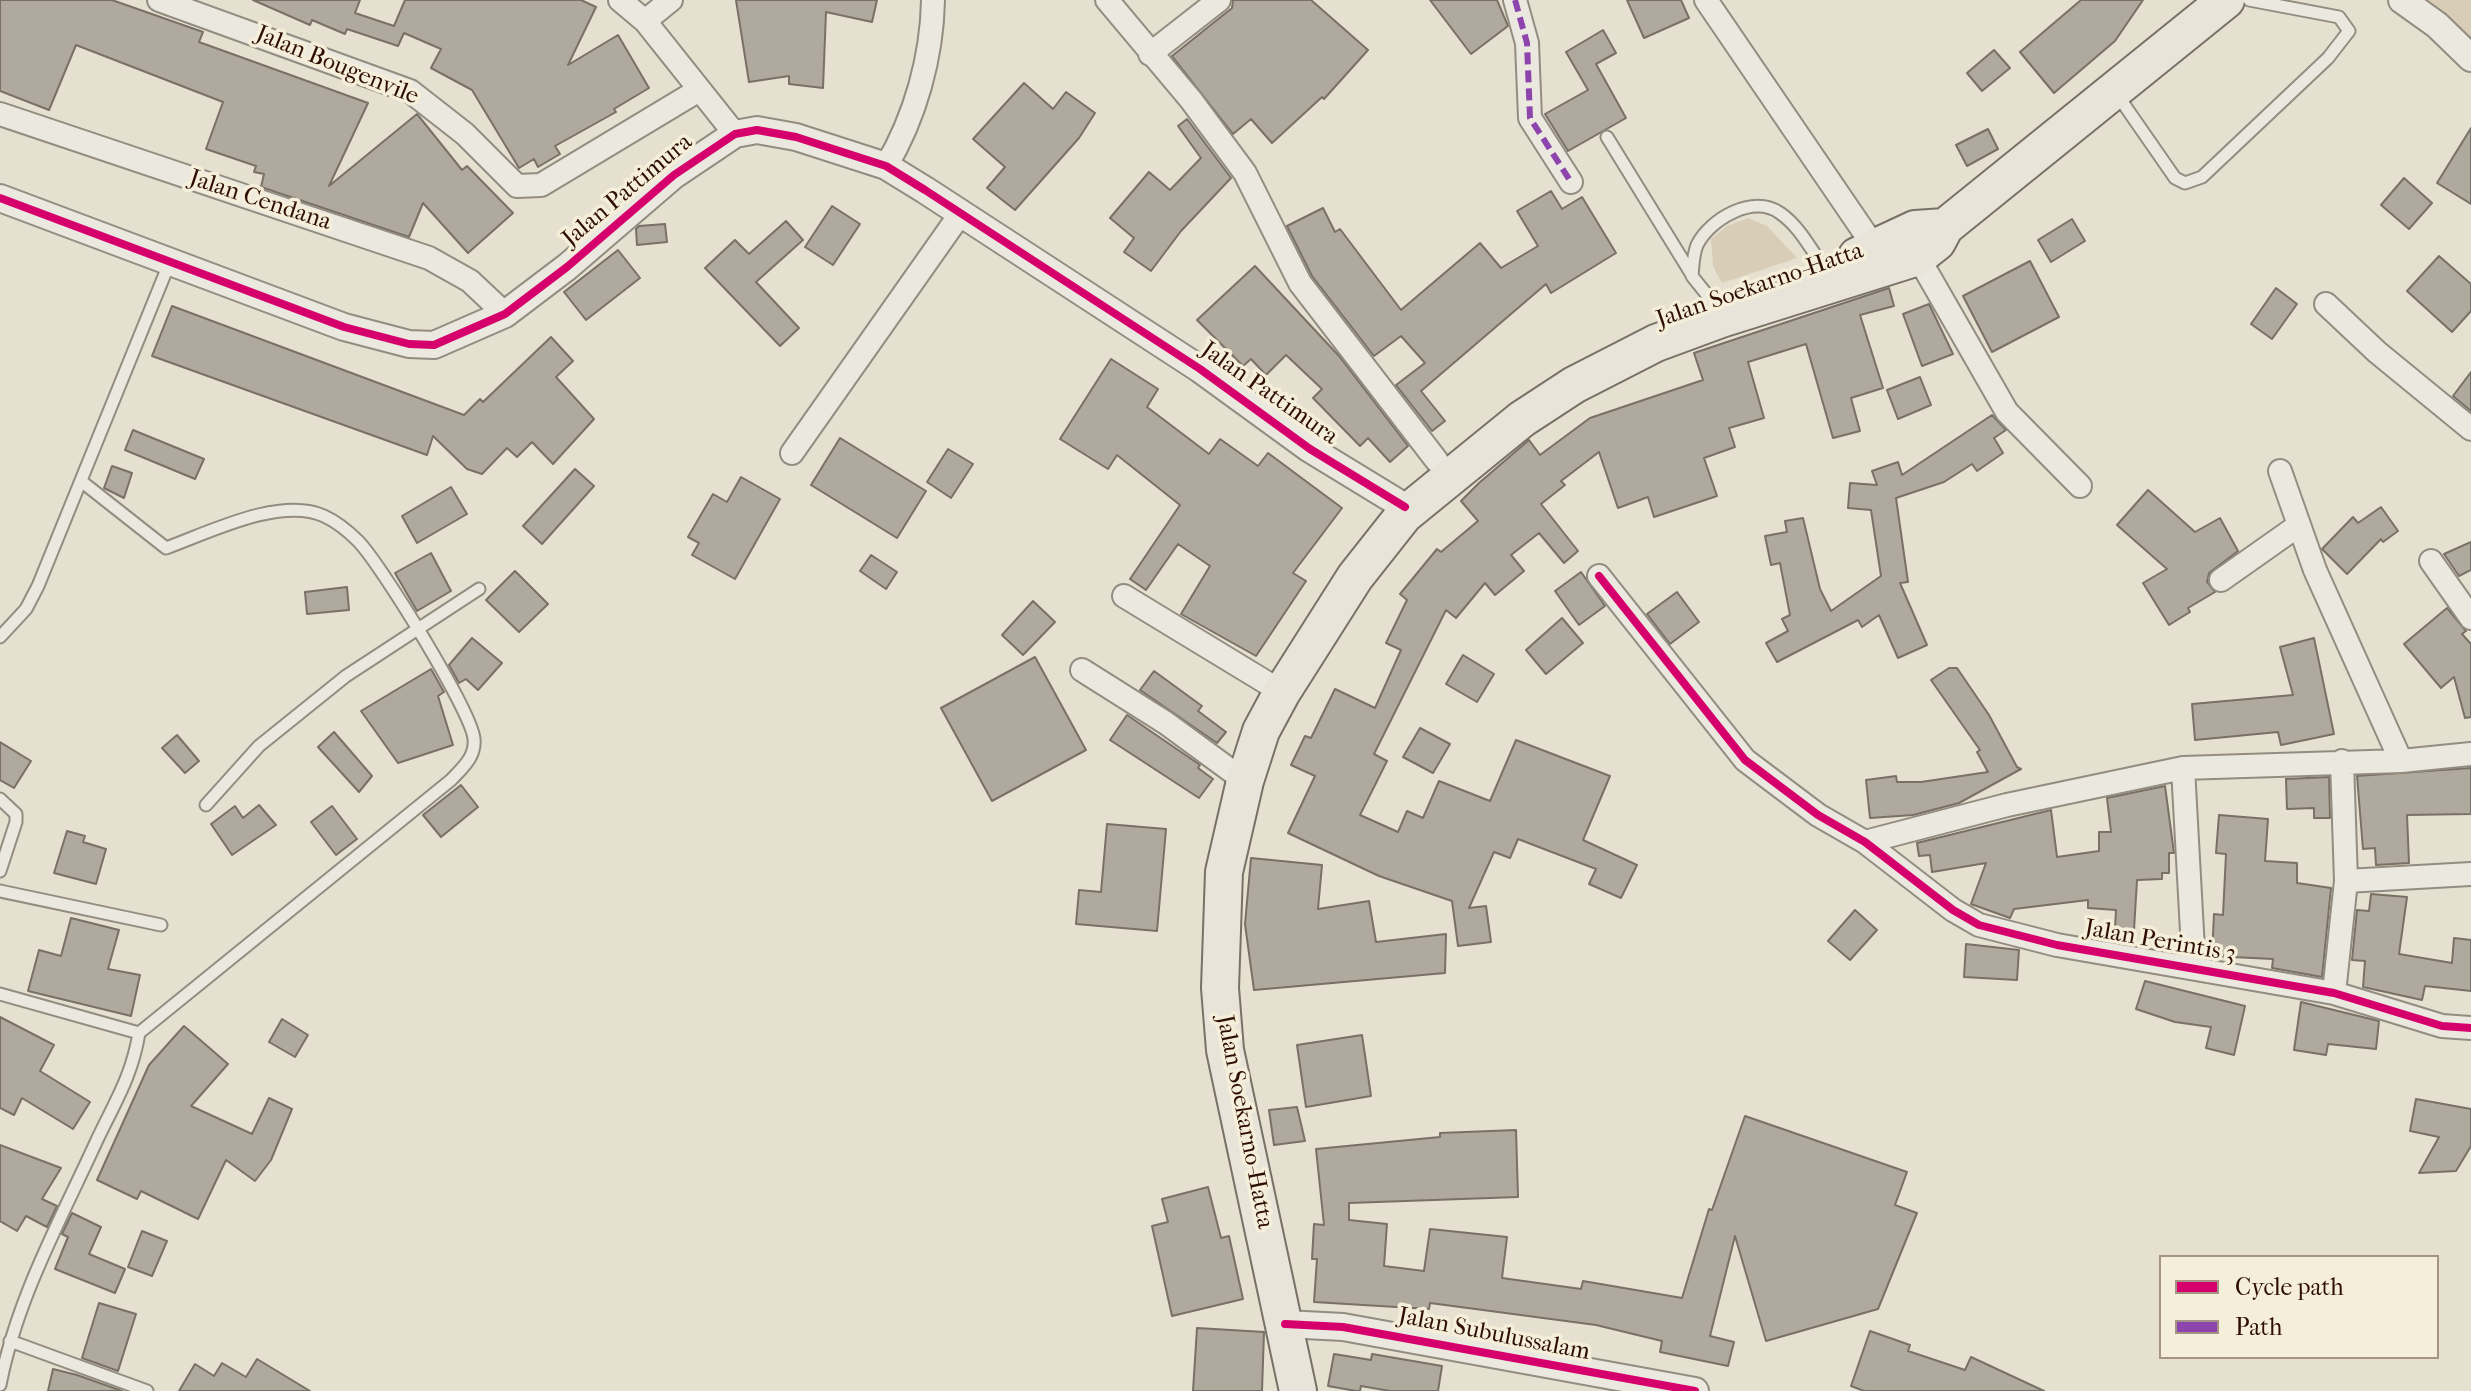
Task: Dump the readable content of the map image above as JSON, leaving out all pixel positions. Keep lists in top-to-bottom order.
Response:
{
  "streets": {
    "highway": ["Jalan Soekarno-Hatta"],
    "street": [
      "Jalan Bougenvile",
      "Jalan Pattimura",
      "Jalan Cendana",
      "Jalan Perintis 3",
      "Jalan Subulussalam"
    ]
  },
  "crossings": [
    ["Jalan Pattimura", "Jalan Cendana"],
    ["Jalan Pattimura", "Jalan Soekarno-Hatta"],
    ["Jalan Soekarno-Hatta", "Jalan Subulussalam"]
  ],
  "legend": ["Cycle path", "Path"]
}
